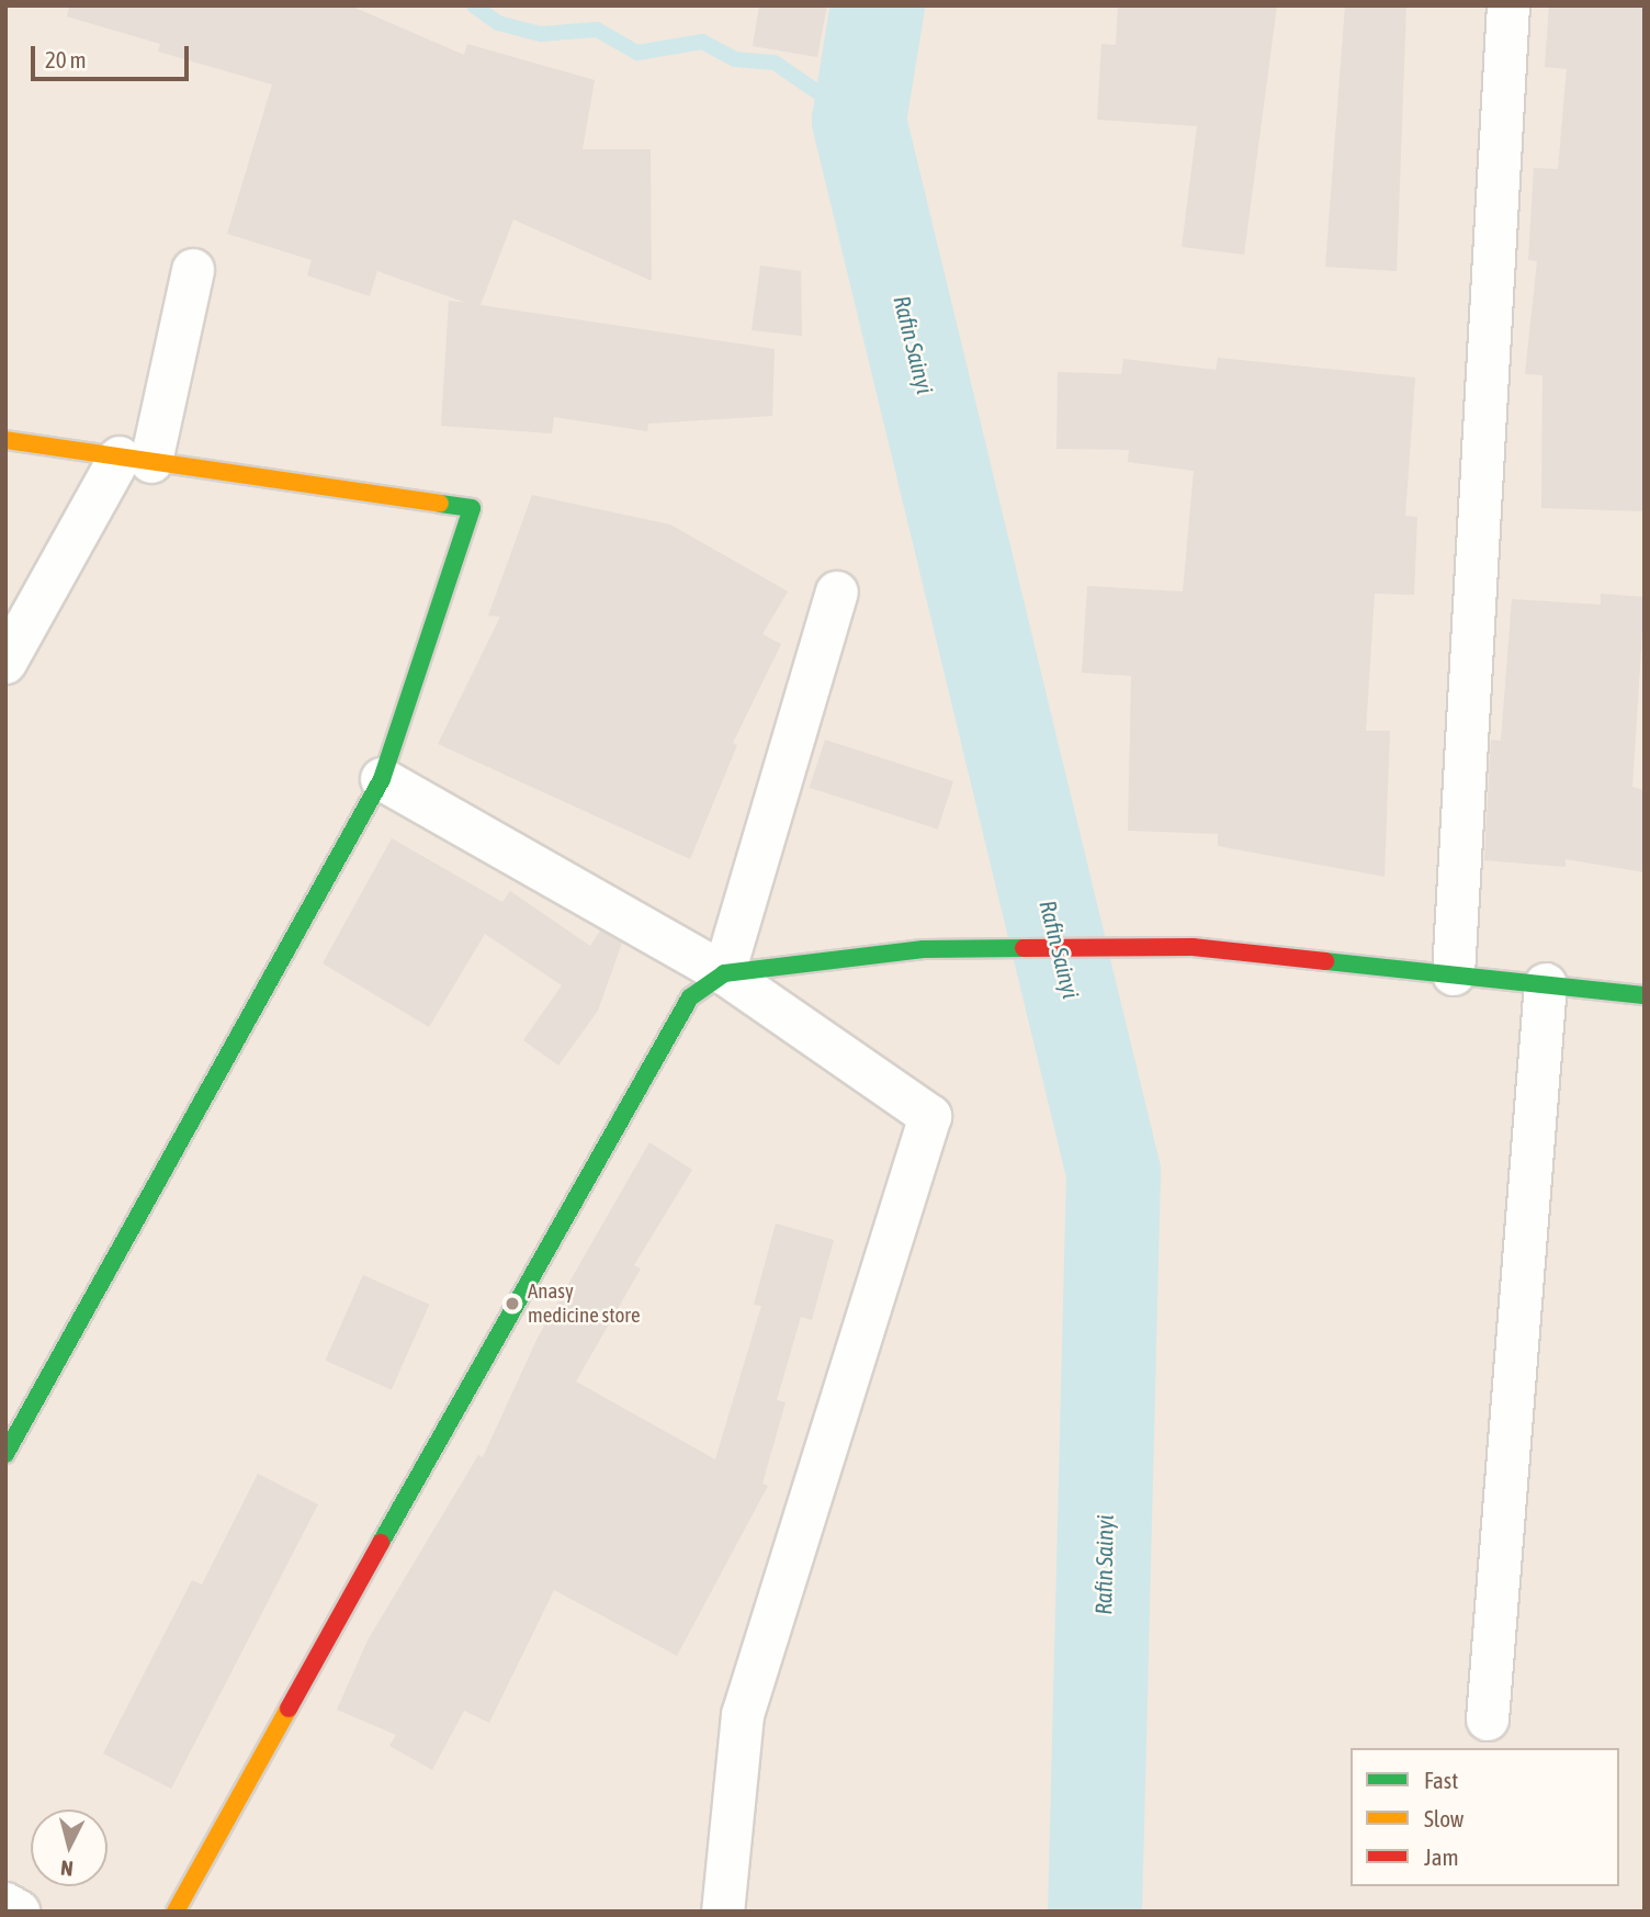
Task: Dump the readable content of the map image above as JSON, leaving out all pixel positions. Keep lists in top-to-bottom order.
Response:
{
  "water": ["Rafin Sainyi"],
  "places": ["Anasy medicine store"],
  "legend": ["Fast", "Slow", "Jam"],
  "scale_bar": "20 m",
  "north": "bottom"
}
